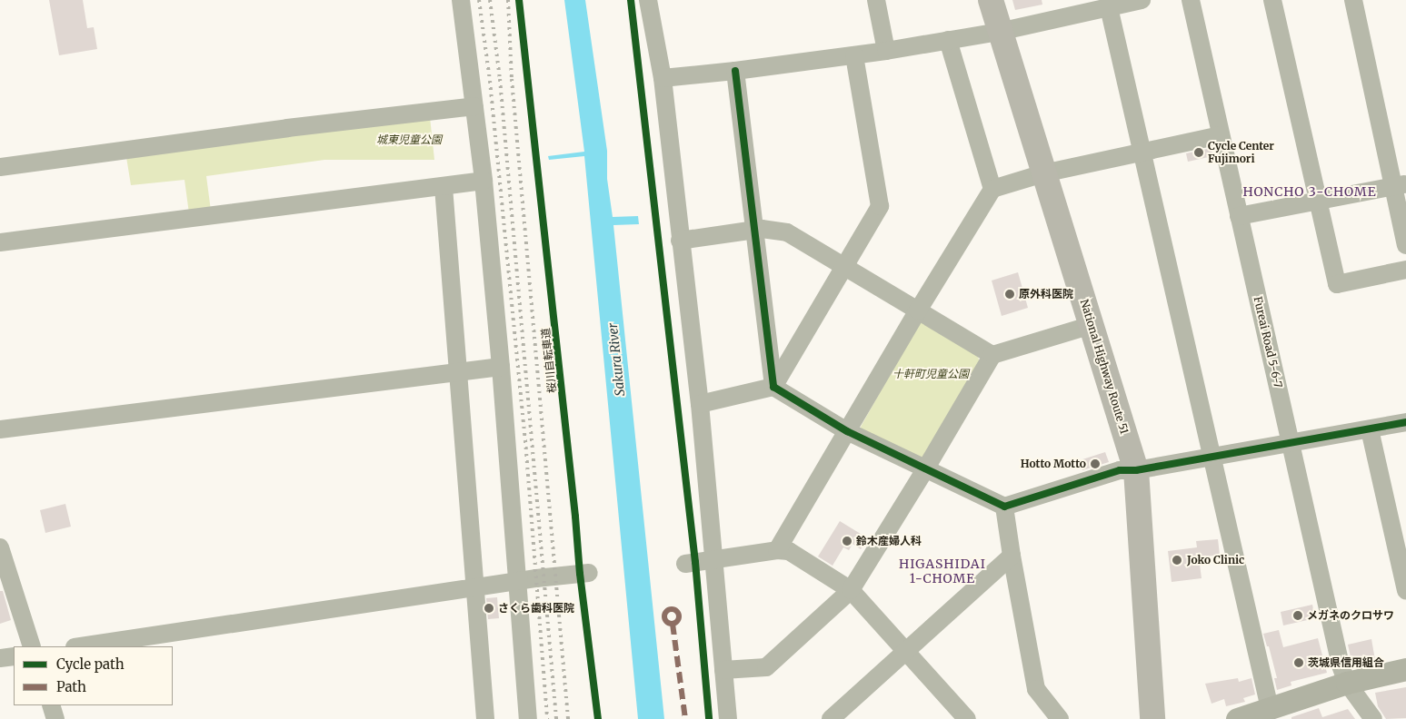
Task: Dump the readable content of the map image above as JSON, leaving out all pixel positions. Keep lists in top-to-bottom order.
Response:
{
  "streets": {
    "highway": ["National Highway Route 51"],
    "street": ["Fureai Road 5-6-7"],
    "cycle path": ["桜川自転車道"]
  },
  "districts": ["HONCHO 3-CHOME", "HIGASHIDAI 1-CHOME"],
  "water": ["Sakura River"],
  "parks": ["城東児童公園", "十軒町児童公園"],
  "places": [
    "Cycle Center Fujimori",
    "原外科医院",
    "Hotto Motto",
    "鈴木産婦人科",
    "Joko Clinic",
    "さくら歯科医院",
    "メガネのクロサワ",
    "茨城県信用組合"
  ],
  "legend": ["Cycle path", "Path"]
}
